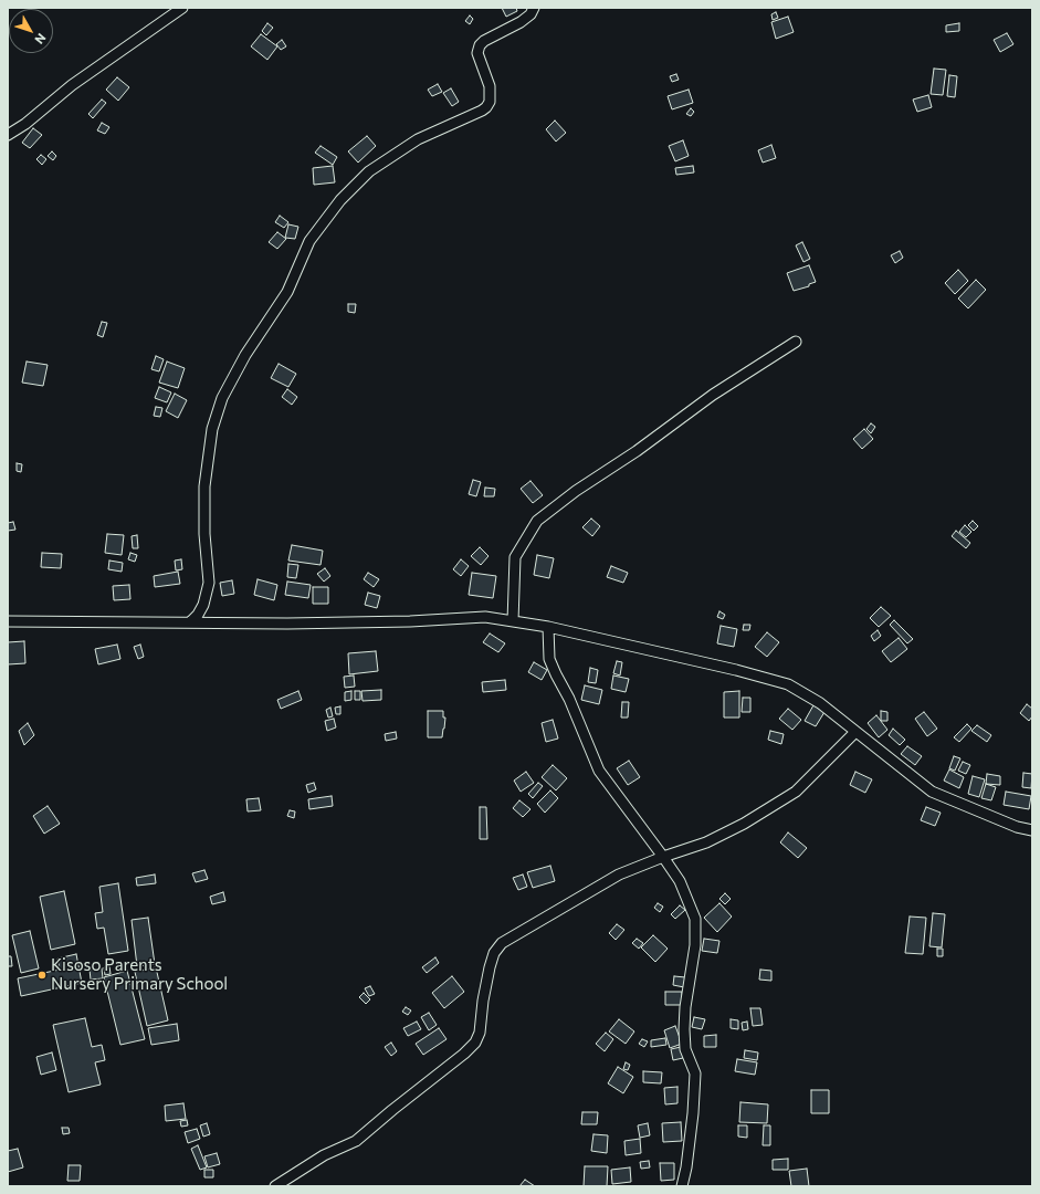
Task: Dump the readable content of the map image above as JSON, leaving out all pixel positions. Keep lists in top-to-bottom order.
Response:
{
  "places": ["Kisoso Parents Nursery Primary School"],
  "north": "bottom right"
}
